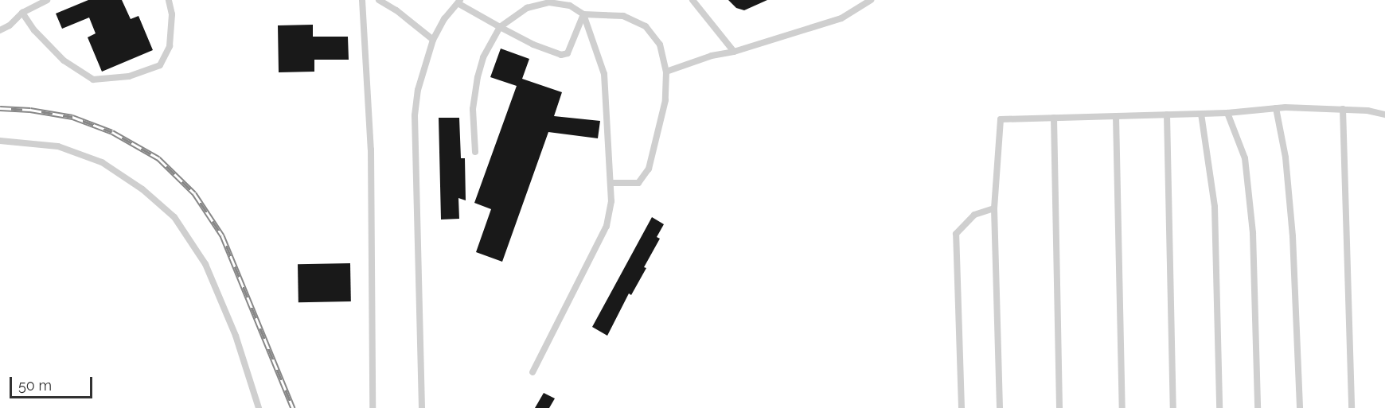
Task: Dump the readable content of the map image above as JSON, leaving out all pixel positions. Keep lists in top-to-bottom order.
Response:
{
  "scale_bar": "50 m"
}
